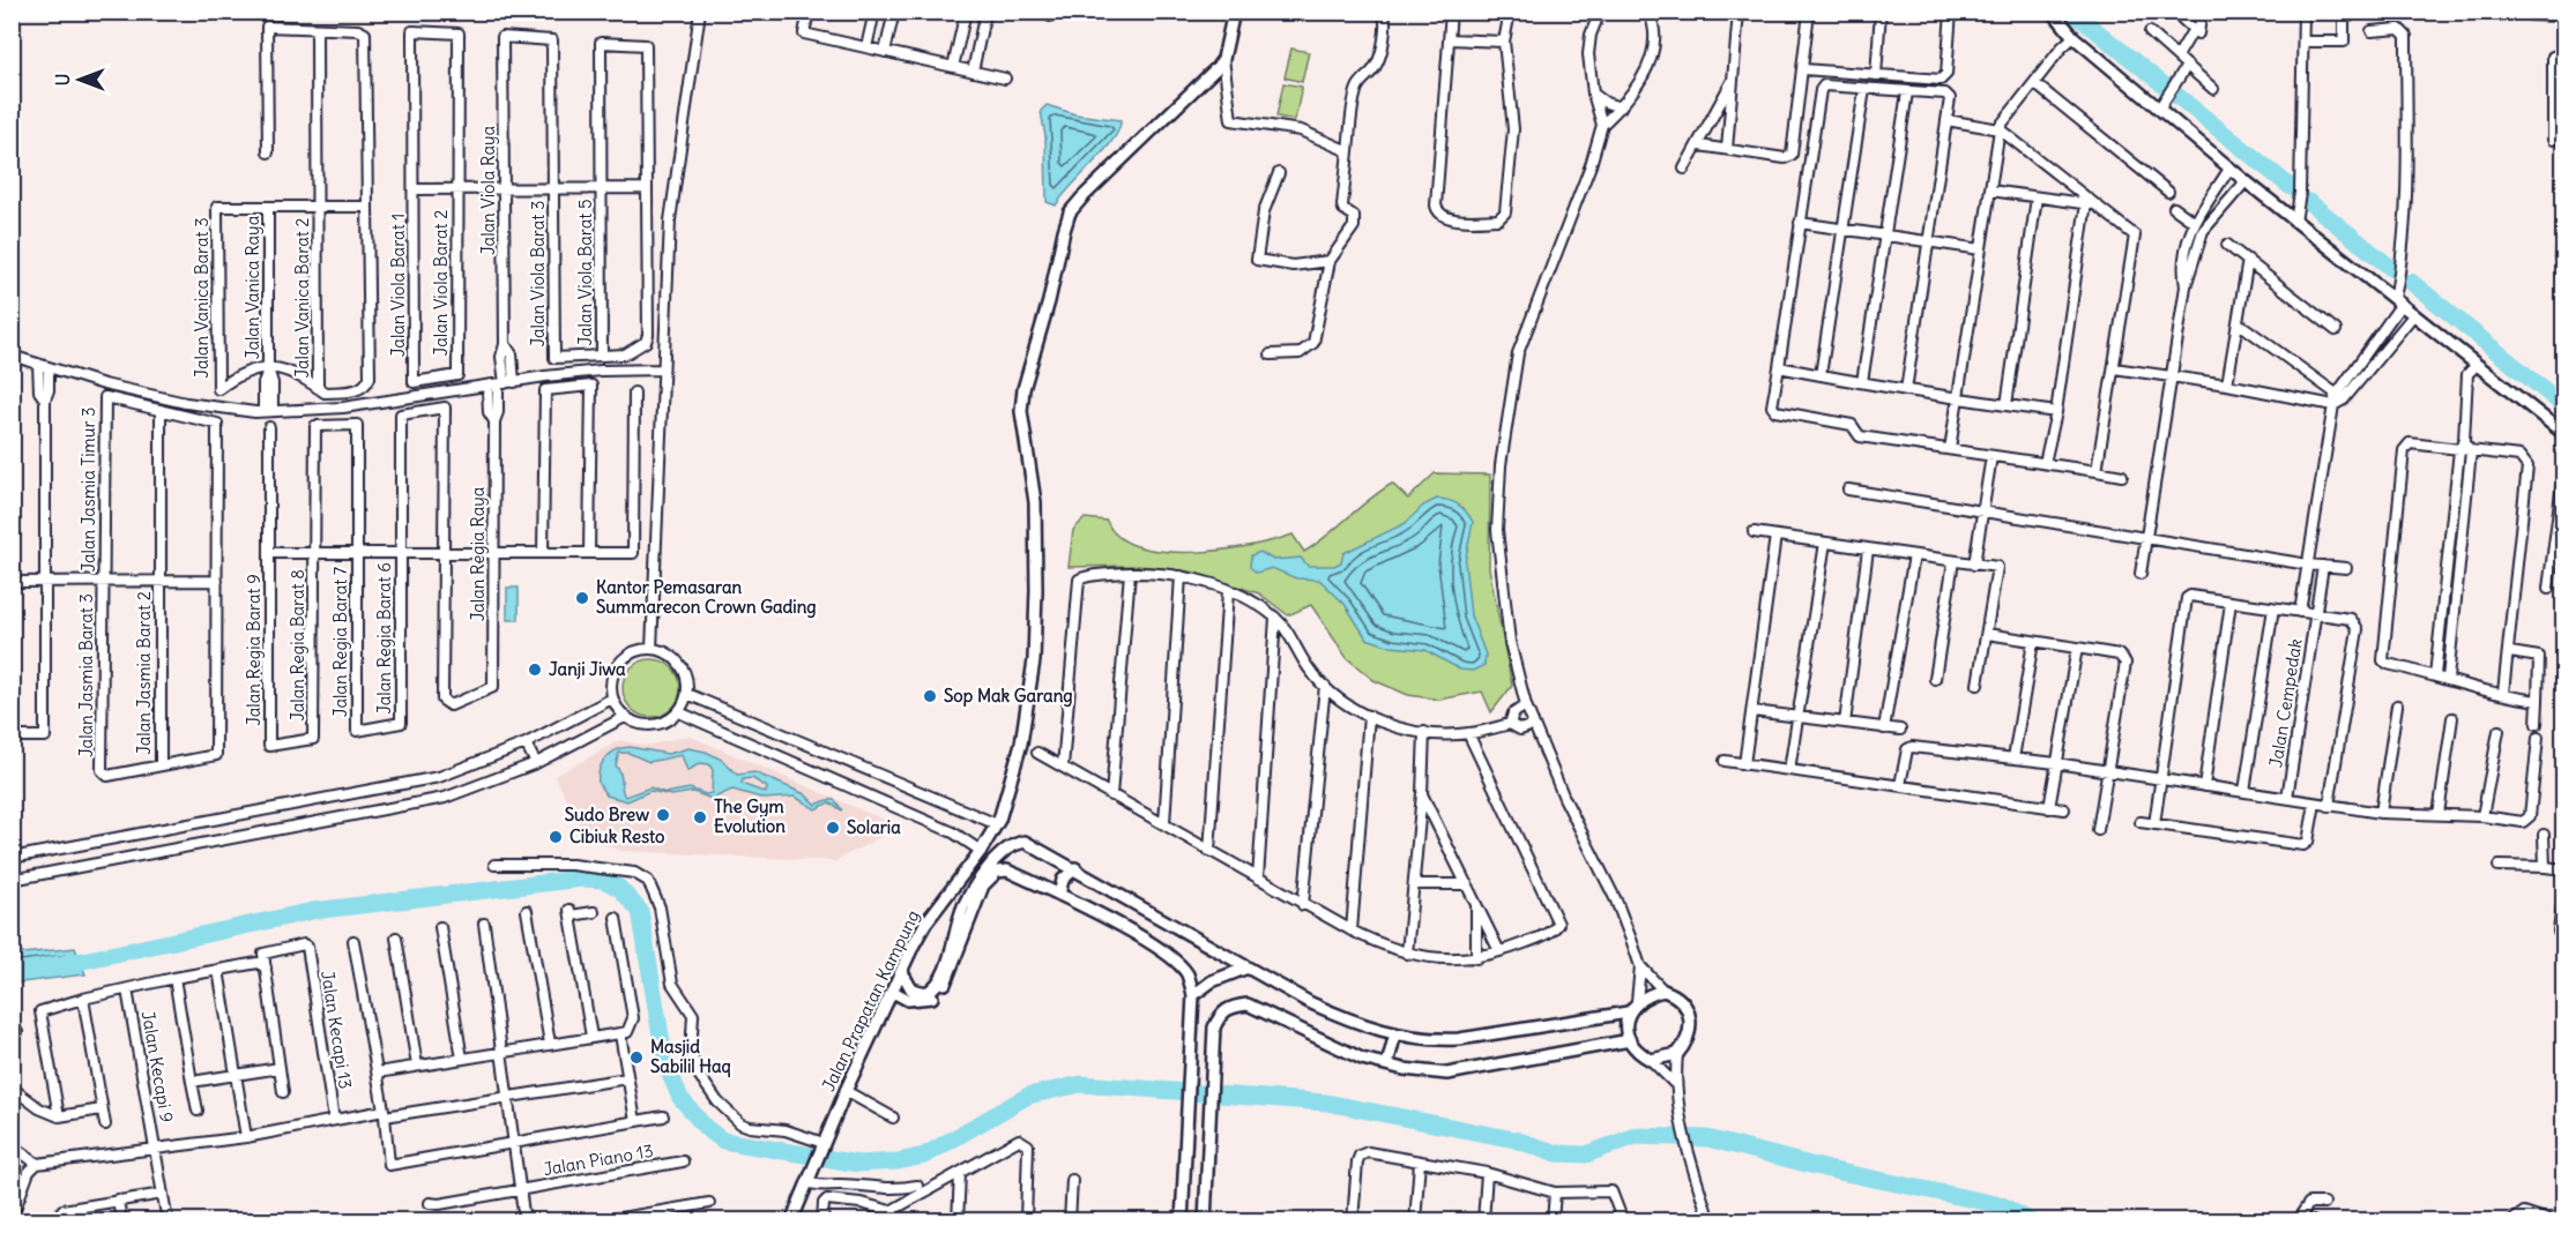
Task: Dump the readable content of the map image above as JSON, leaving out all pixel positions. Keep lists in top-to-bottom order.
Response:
{
  "streets": {
    "street": [
      "Jalan Viola Raya",
      "Jalan Viola Barat 5",
      "Jalan Viola Barat 3",
      "Jalan Viola Barat 2",
      "Jalan Viola Barat 1",
      "Jalan Vanica Raya",
      "Jalan Vanica Barat 3",
      "Jalan Vanica Barat 2",
      "Jalan Jasmia Timur 3",
      "Jalan Regia Raya",
      "Jalan Regia Barat 6",
      "Jalan Regia Barat 7",
      "Jalan Regia Barat 8",
      "Jalan Regia Barat 9",
      "Jalan Jasmia Barat 2",
      "Jalan Jasmia Barat 3",
      "Jalan Cempedak",
      "Jalan Prapatan Kampung",
      "Jalan Kecapi 13",
      "Jalan Kecapi 9",
      "Jalan Piano 13"
    ]
  },
  "crossings": [
    ["Jalan Viola Raya", "Jalan Viola Barat 3"],
    ["Jalan Viola Raya", "Jalan Regia Raya"],
    ["Jalan Viola Barat 5", "Jalan Viola Barat 3"],
    ["Jalan Viola Barat 2", "Jalan Viola Barat 1"],
    ["Jalan Vanica Raya", "Jalan Vanica Barat 3"],
    ["Jalan Jasmia Timur 3", "Jalan Jasmia Barat 2"],
    ["Jalan Jasmia Timur 3", "Jalan Jasmia Barat 3"],
    ["Jalan Regia Raya", "Jalan Regia Barat 6"],
    ["Jalan Regia Barat 6", "Jalan Regia Barat 7"],
    ["Jalan Regia Barat 7", "Jalan Regia Barat 8"],
    ["Jalan Regia Barat 8", "Jalan Regia Barat 9"],
    ["Jalan Jasmia Barat 2", "Jalan Jasmia Barat 3"]
  ],
  "places": [
    "Kantor Pemasaran Summarecon Crown Gading",
    "Janji Jiwa",
    "Sop Mak Garang",
    "Sudo Brew",
    "The Gym Evolution",
    "Solaria",
    "Cibiuk Resto",
    "Masjid Sabilil Haq"
  ],
  "north": "left"
}
